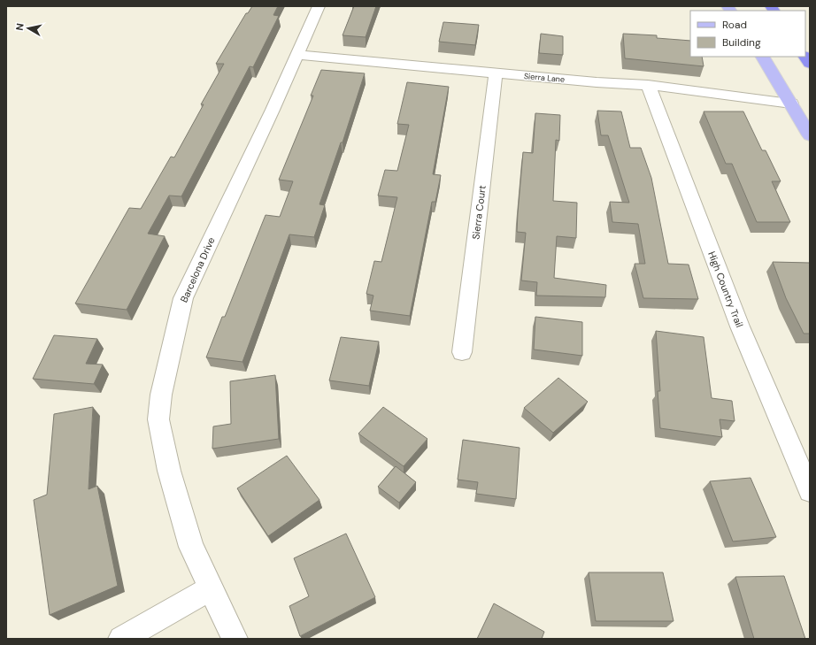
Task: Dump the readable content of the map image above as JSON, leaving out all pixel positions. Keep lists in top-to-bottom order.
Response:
{
  "streets": {
    "street": [
      "Sierra Lane",
      "Sierra Court",
      "Barcelona Drive",
      "High Country Trail"
    ]
  },
  "crossings": [
    ["Sierra Lane", "Sierra Court"],
    ["Sierra Lane", "Barcelona Drive"],
    ["Sierra Lane", "High Country Trail"]
  ],
  "legend": ["Road", "Building"],
  "north": "left"
}
